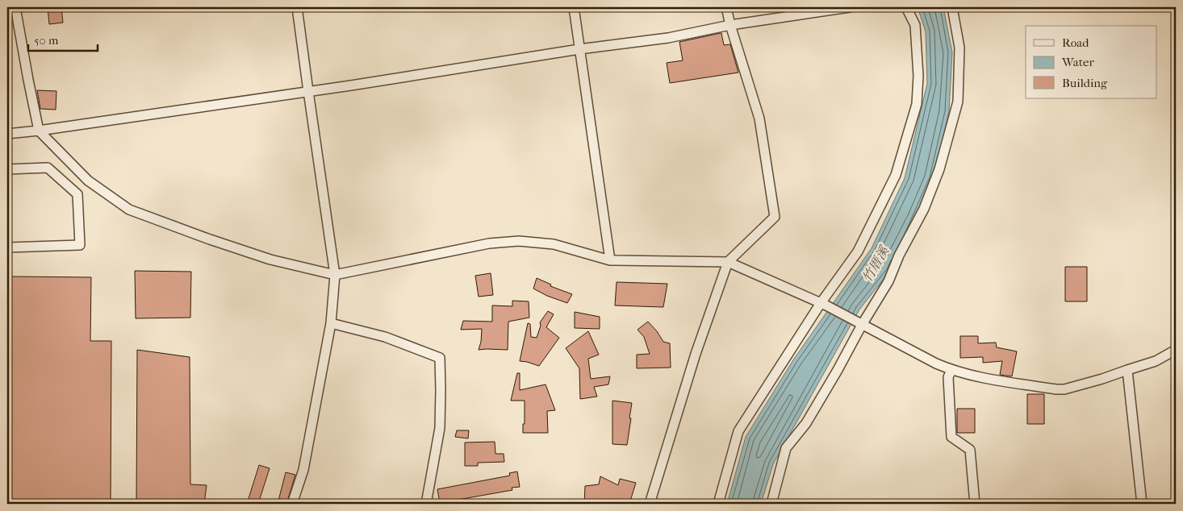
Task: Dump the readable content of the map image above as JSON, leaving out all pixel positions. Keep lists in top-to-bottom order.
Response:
{
  "water": ["竹厝溪"],
  "legend": ["Road", "Water", "Building"],
  "scale_bar": "50 m"
}
